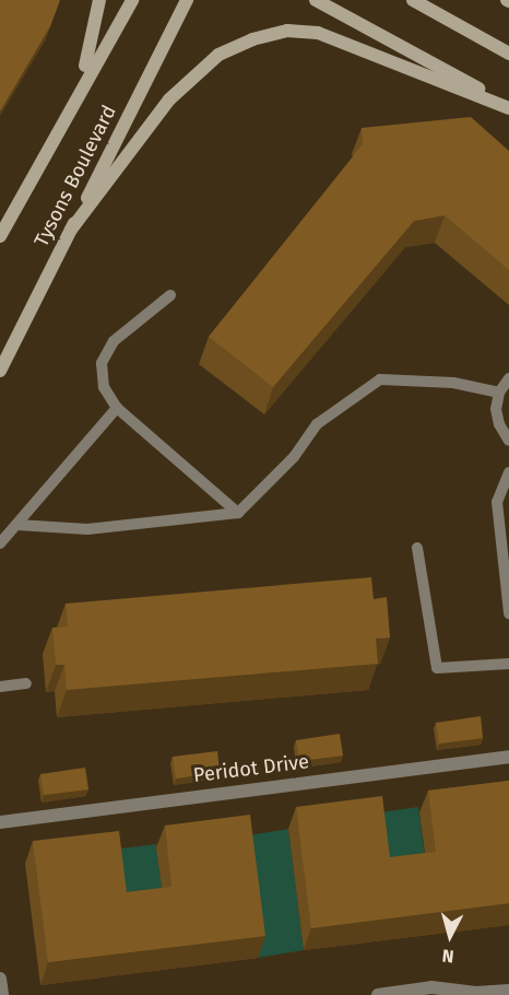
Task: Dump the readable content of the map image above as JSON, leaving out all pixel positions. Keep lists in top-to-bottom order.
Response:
{
  "streets": {
    "main road": ["Tysons Boulevard"],
    "street": ["Peridot Drive"]
  },
  "north": "bottom"
}
